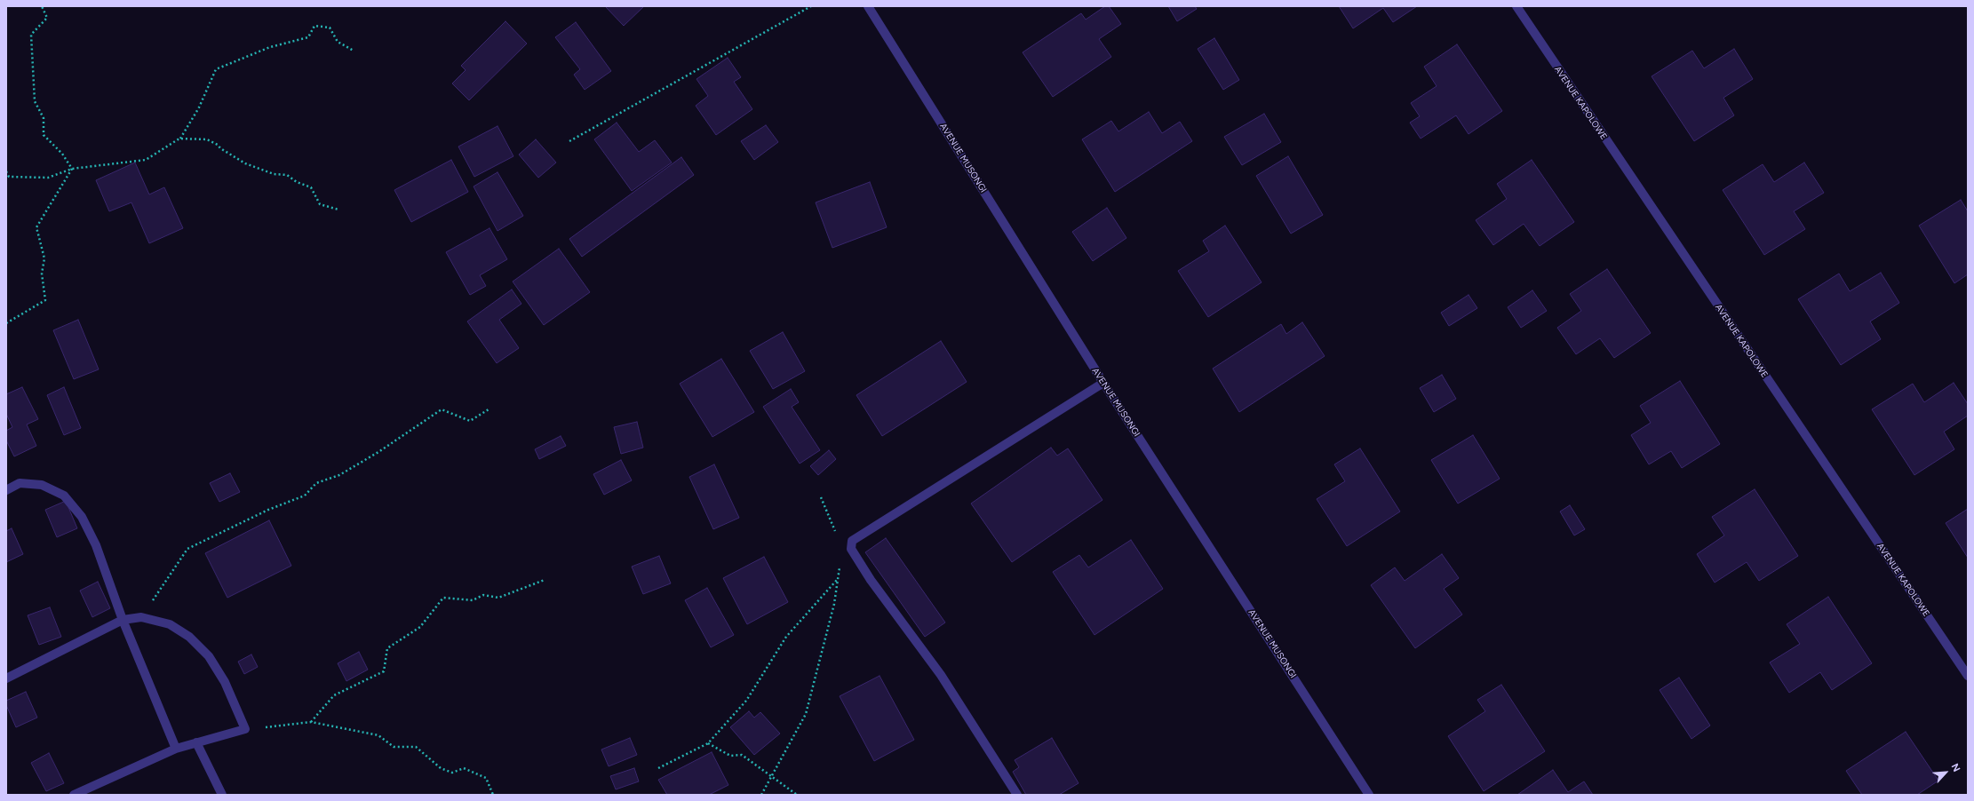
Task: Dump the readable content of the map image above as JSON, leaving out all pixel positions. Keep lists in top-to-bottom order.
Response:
{
  "streets": {
    "street": ["AVENUE KAPOLOWE", "AVENUE MUSONGI"]
  },
  "north": "top right"
}
